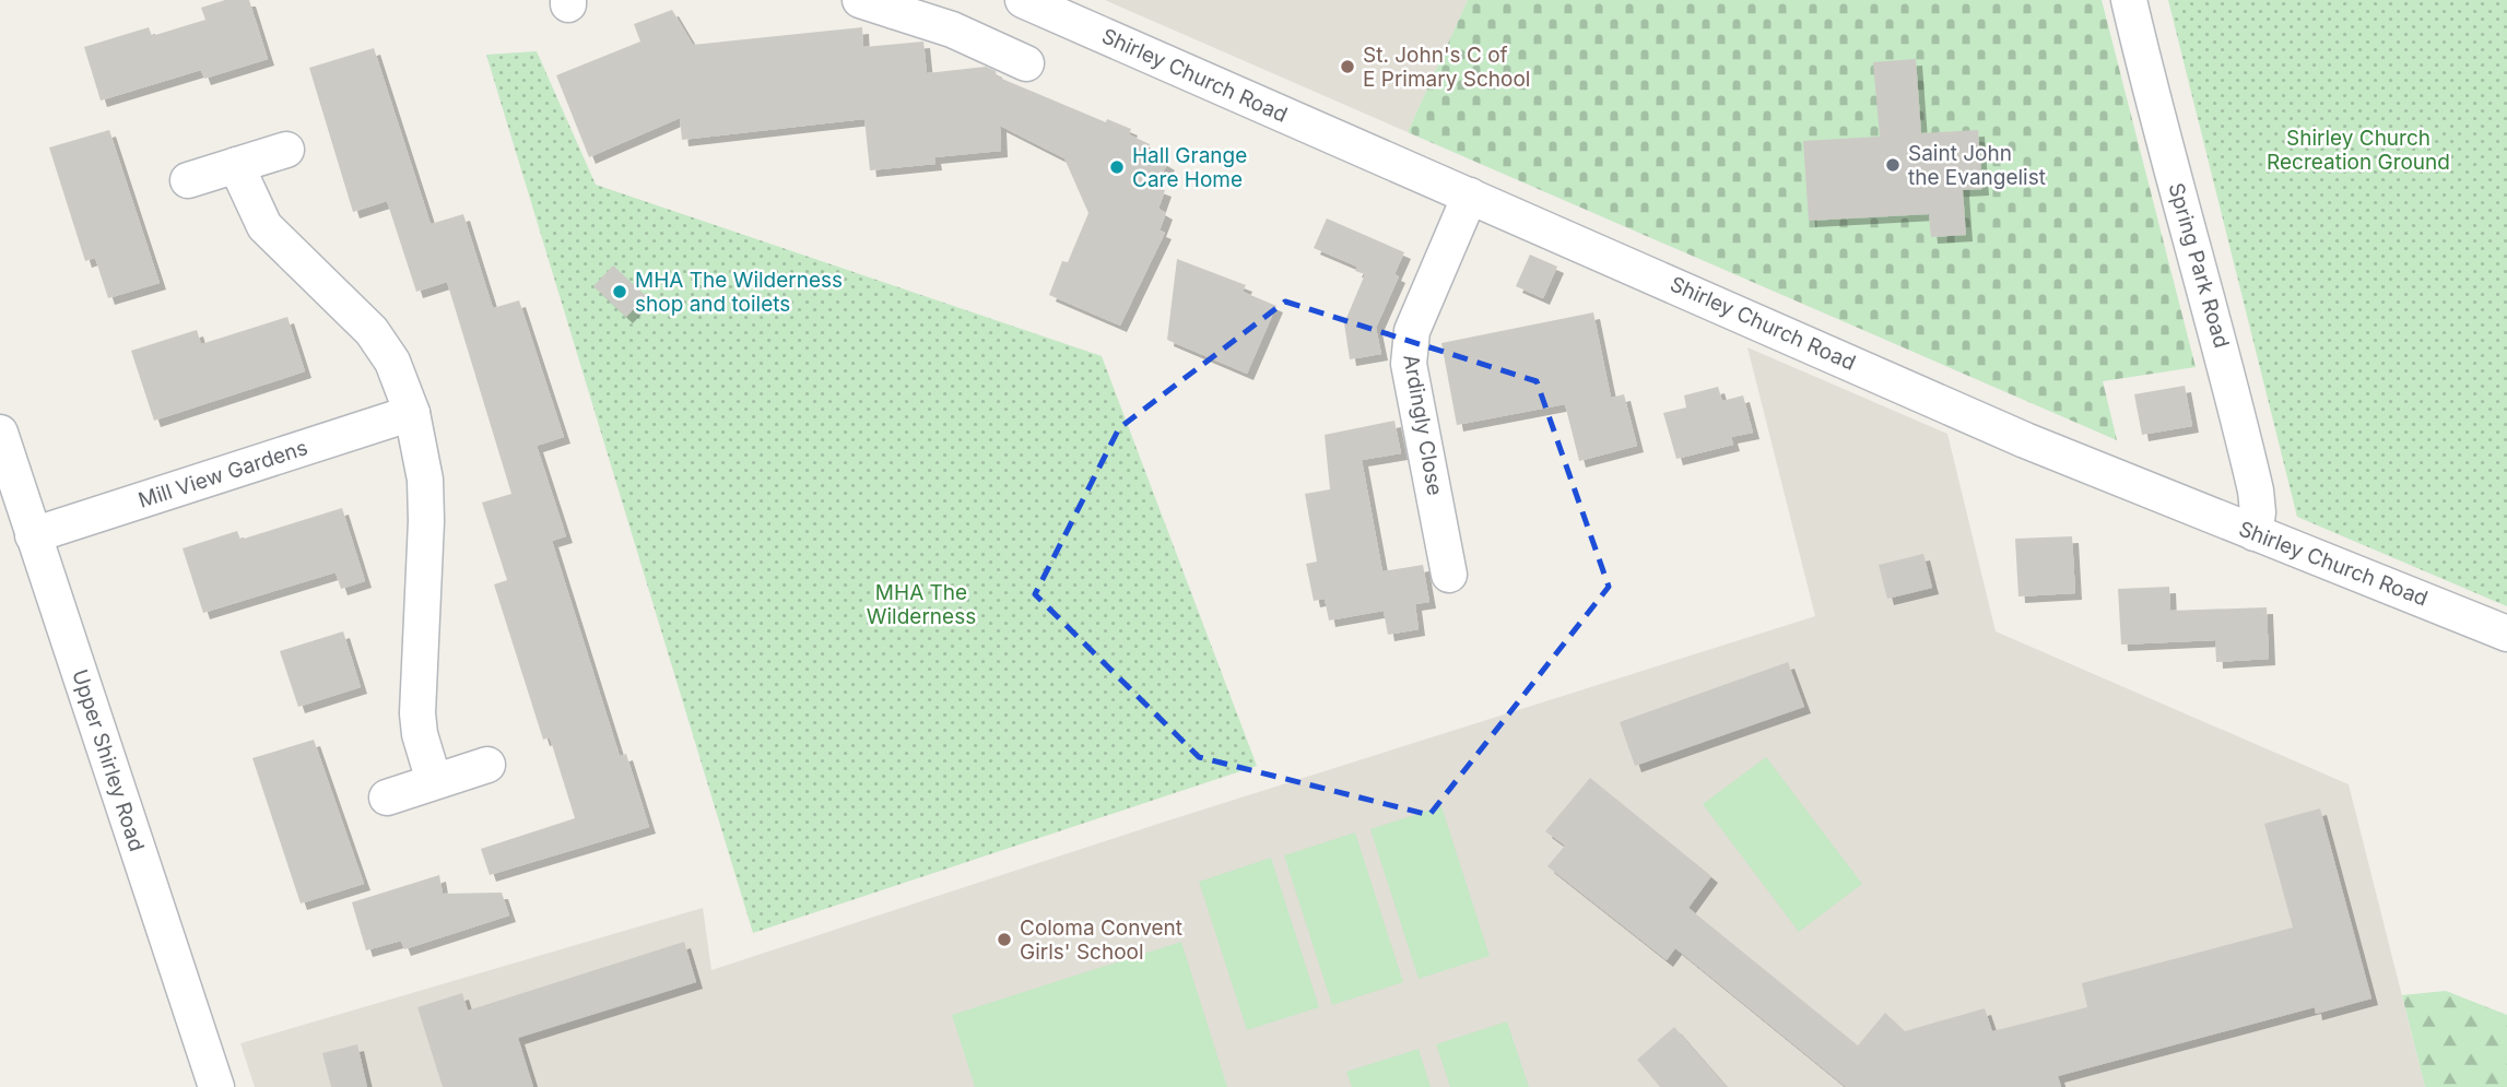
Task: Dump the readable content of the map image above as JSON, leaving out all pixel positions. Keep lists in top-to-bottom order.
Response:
{
  "streets": {
    "street": [
      "Shirley Church Road",
      "Spring Park Road",
      "Ardingly Close",
      "Mill View Gardens",
      "Upper Shirley Road"
    ]
  },
  "crossings": [
    ["Shirley Church Road", "Spring Park Road"],
    ["Shirley Church Road", "Ardingly Close"],
    ["Mill View Gardens", "Upper Shirley Road"]
  ],
  "parks": ["Shirley Church Recreation Ground", "MHA The Wilderness"],
  "places": [
    "St. John's C of E Primary School",
    "Saint John the Evangelist",
    "Hall Grange Care Home",
    "MHA The Wilderness shop and toilets",
    "Coloma Convent Girls' School"
  ]
}
